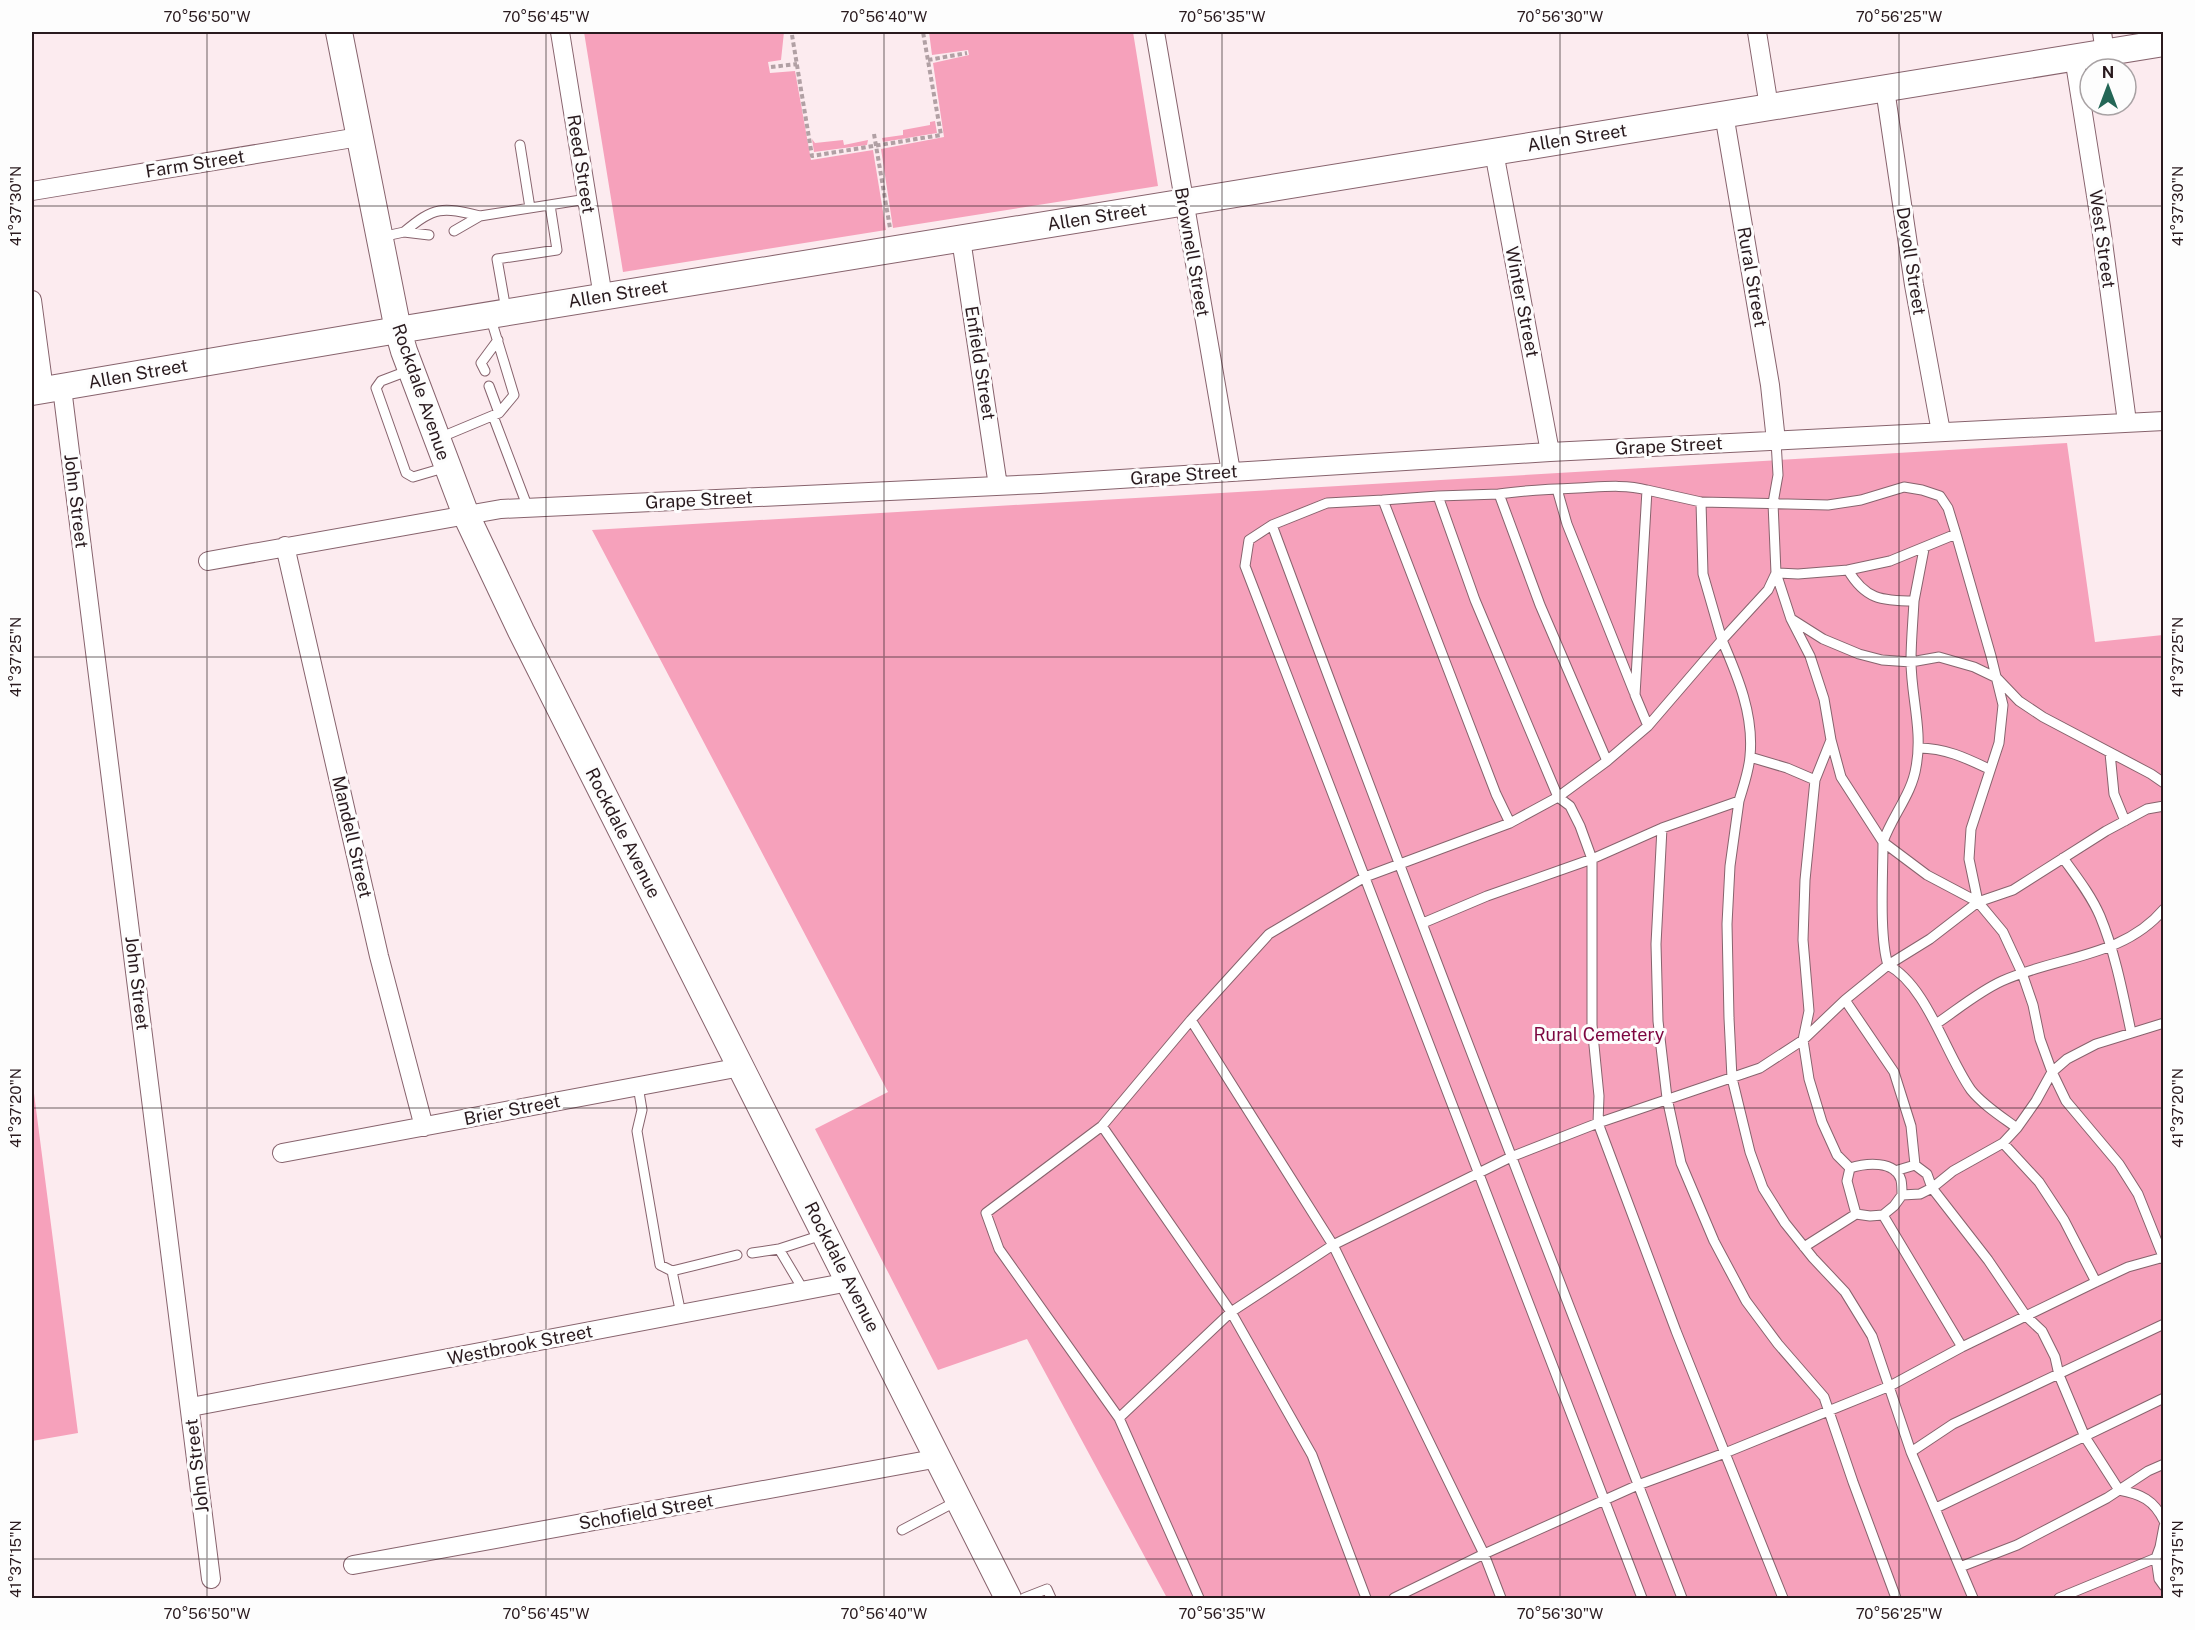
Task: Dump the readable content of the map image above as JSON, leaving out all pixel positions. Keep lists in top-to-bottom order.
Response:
{
  "streets": {
    "street": [
      "Allen Street",
      "Farm Street",
      "Reed Street",
      "West Street",
      "Brownell Street",
      "Devoll Street",
      "Rural Street",
      "Winter Street",
      "Enfield Street",
      "Rockdale Avenue",
      "Grape Street",
      "John Street",
      "Mandell Street",
      "Brier Street",
      "Westbrook Street",
      "Schofield Street"
    ]
  },
  "crossings": [
    ["Allen Street", "Reed Street"],
    ["Allen Street", "West Street"],
    ["Allen Street", "Brownell Street"],
    ["Allen Street", "Devoll Street"],
    ["Allen Street", "Rural Street"],
    ["Allen Street", "Winter Street"],
    ["Allen Street", "Enfield Street"],
    ["Allen Street", "Rockdale Avenue"],
    ["Allen Street", "John Street"],
    ["Farm Street", "Rockdale Avenue"],
    ["West Street", "Grape Street"],
    ["Brownell Street", "Grape Street"],
    ["Devoll Street", "Grape Street"],
    ["Rural Street", "Grape Street"],
    ["Winter Street", "Grape Street"],
    ["Enfield Street", "Grape Street"],
    ["Rockdale Avenue", "Grape Street"],
    ["Rockdale Avenue", "Brier Street"],
    ["Rockdale Avenue", "Westbrook Street"],
    ["Rockdale Avenue", "Schofield Street"],
    ["Grape Street", "Mandell Street"],
    ["John Street", "Westbrook Street"],
    ["Mandell Street", "Brier Street"]
  ],
  "parks": ["Rural Cemetery"],
  "north": "top",
  "coordinates": [
    "70°56'50\"W",
    "70°56'45\"W",
    "70°56'40\"W",
    "70°56'35\"W",
    "70°56'30\"W",
    "70°56'25\"W",
    "41°37'30\"N",
    "41°37'25\"N",
    "41°37'20\"N",
    "41°37'15\"N"
  ]
}
